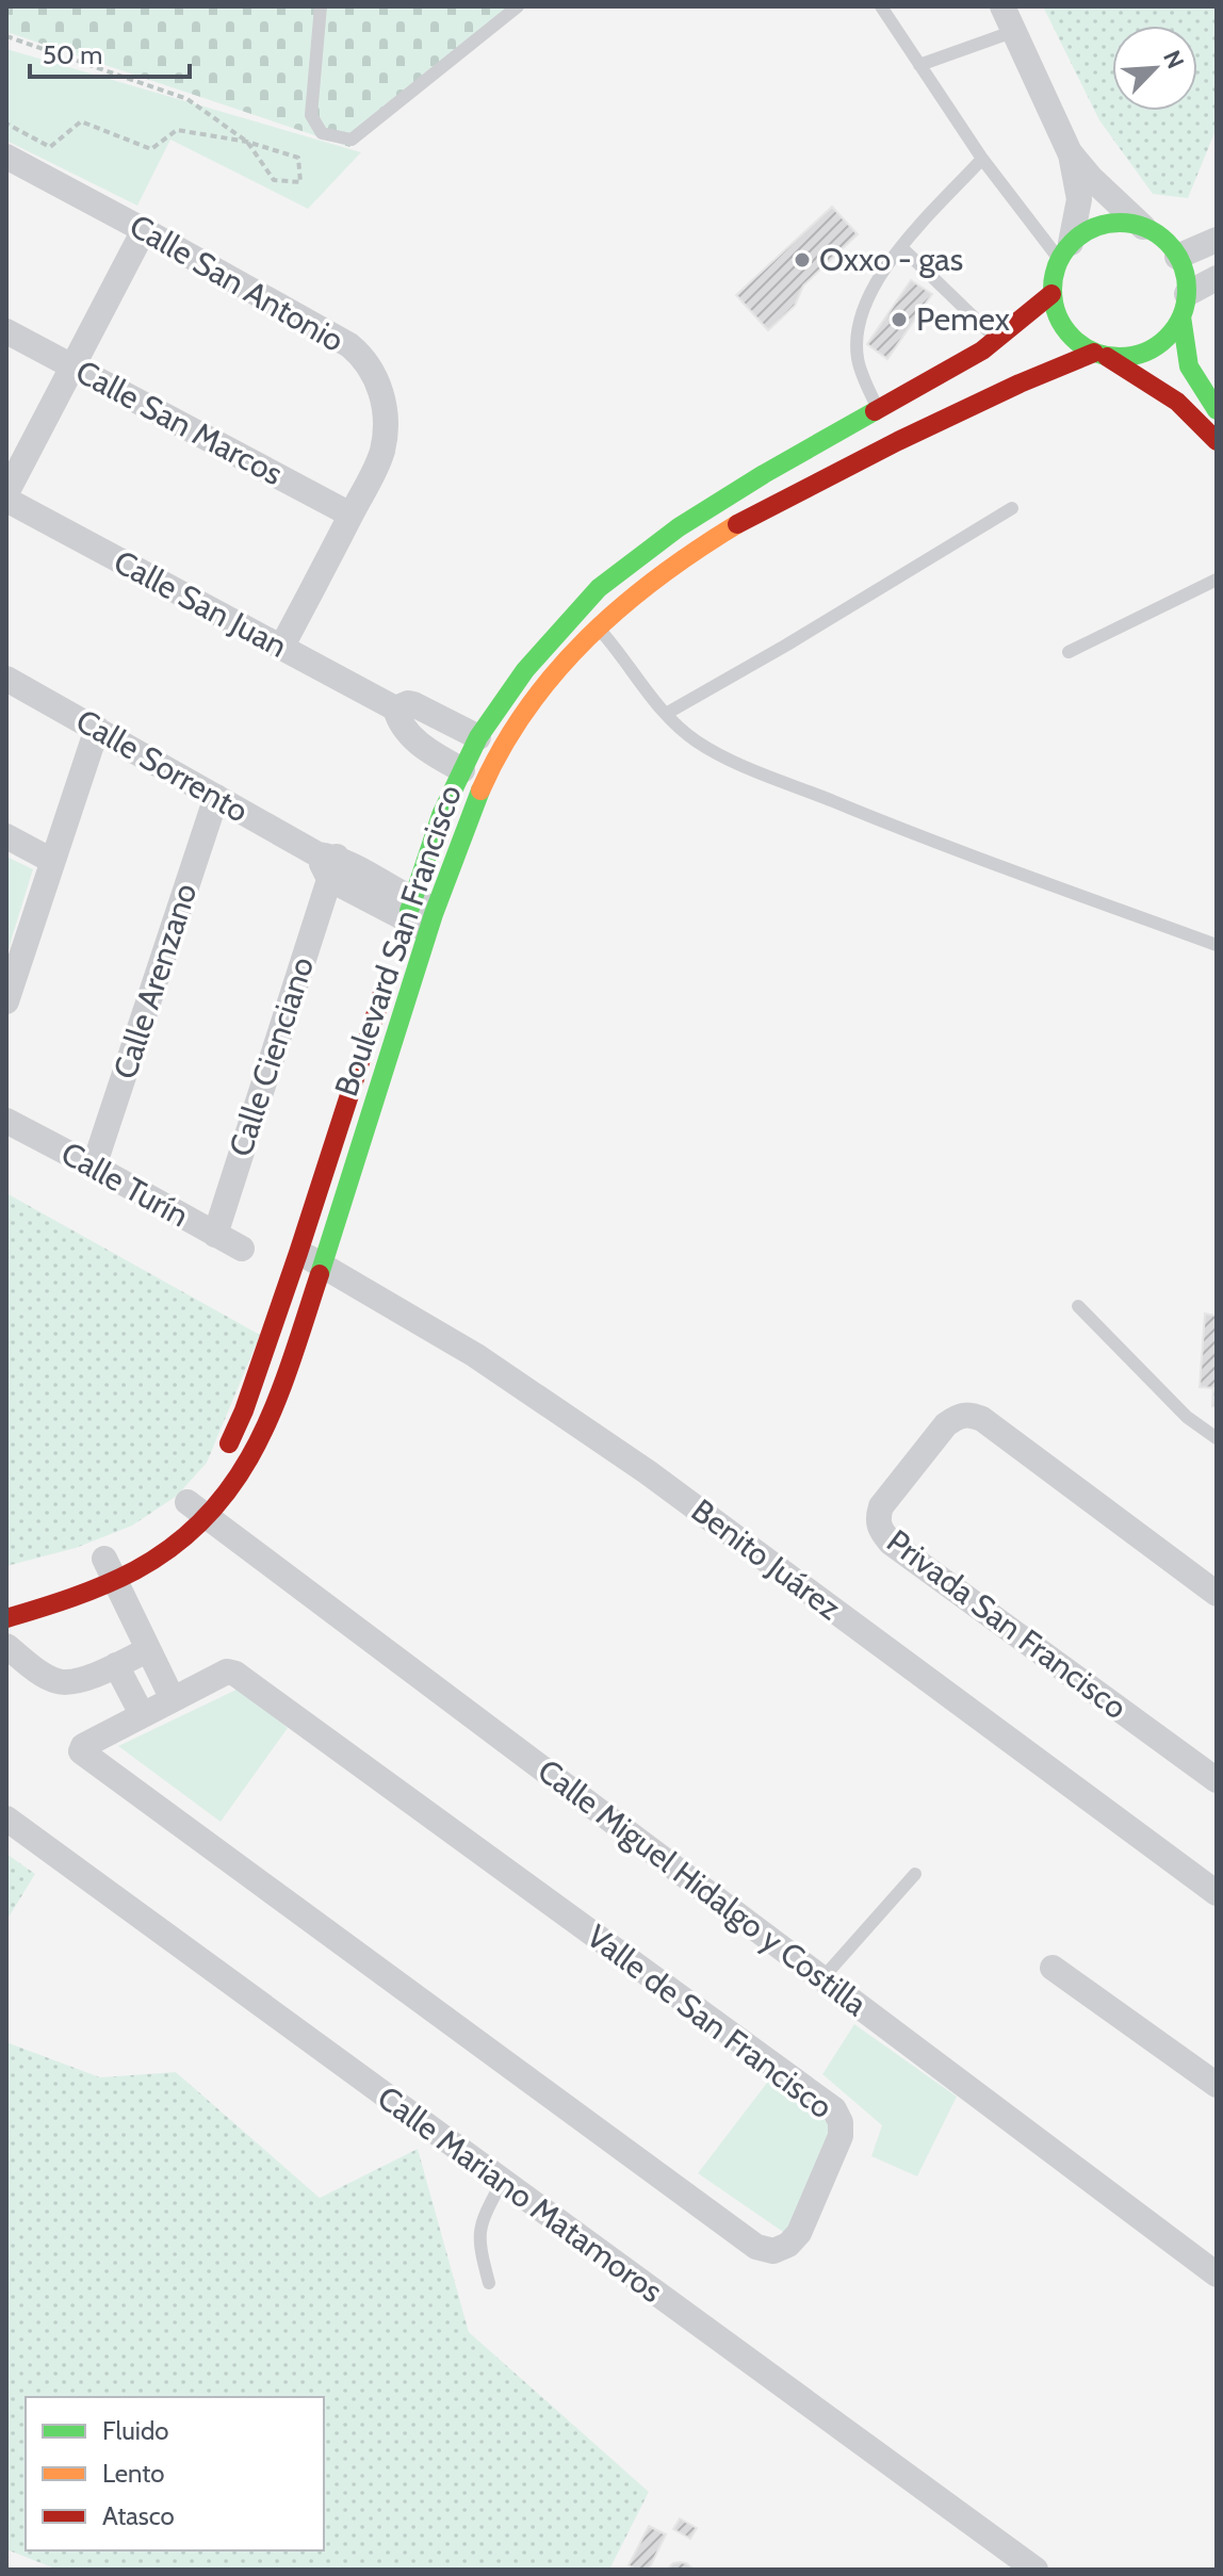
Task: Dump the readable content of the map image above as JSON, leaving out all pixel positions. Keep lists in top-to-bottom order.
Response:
{
  "streets": {
    "street": [
      "Calle San Antonio",
      "Calle San Marcos",
      "Calle San Juan",
      "Calle Sorrento",
      "Boulevard San Francisco",
      "Calle Arenzano",
      "Calle Cienciano",
      "Calle Turín",
      "Benito Juárez",
      "Privada San Francisco",
      "Calle Miguel Hidalgo y Costilla",
      "Valle de San Francisco",
      "Calle Mariano Matamoros"
    ]
  },
  "crossings": [
    ["Calle San Antonio", "Calle San Marcos"],
    ["Calle San Antonio", "Calle San Juan"],
    ["Calle San Juan", "Boulevard San Francisco"],
    ["Calle Sorrento", "Boulevard San Francisco"],
    ["Calle Sorrento", "Calle Arenzano"],
    ["Calle Sorrento", "Calle Cienciano"],
    ["Boulevard San Francisco", "Benito Juárez"],
    ["Boulevard San Francisco", "Calle Miguel Hidalgo y Costilla"],
    ["Calle Arenzano", "Calle Turín"],
    ["Calle Cienciano", "Calle Turín"]
  ],
  "places": ["Oxxo - gas", "Pemex"],
  "legend": ["Fluido", "Lento", "Atasco"],
  "scale_bar": "50 m",
  "north": "top right"
}
